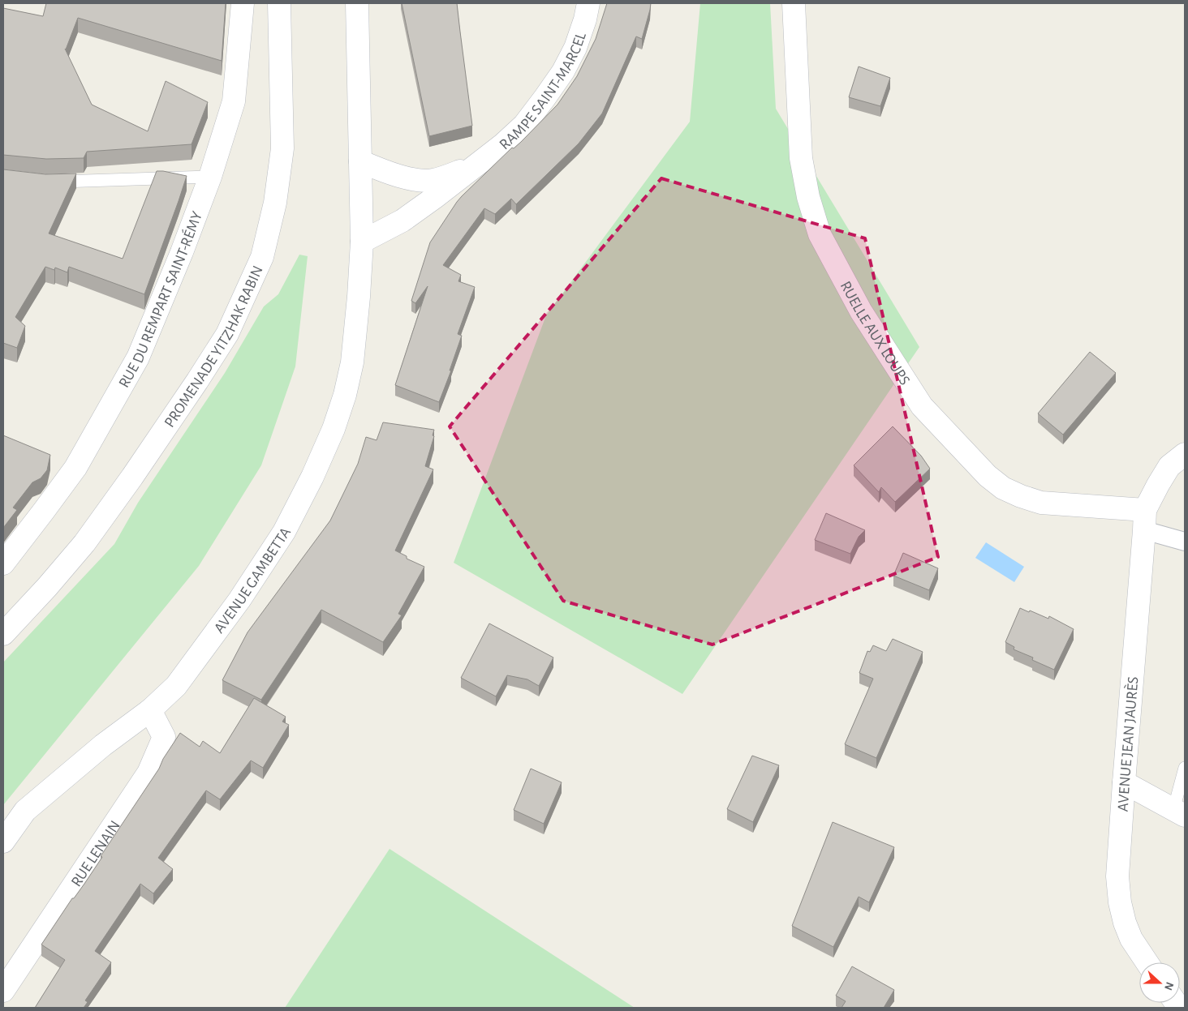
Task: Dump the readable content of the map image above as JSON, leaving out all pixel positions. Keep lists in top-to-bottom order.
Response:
{
  "streets": {
    "street": [
      "RAMPE SAINT-MARCEL",
      "RUE DU REMPART SAINT-RÉMY",
      "RUELLE AUX LOUPS",
      "PROMENADE YITZHAK RABIN",
      "AVENUE GAMBETTA",
      "AVENUE JEAN JAURÈS",
      "RUE LENAIN"
    ]
  },
  "crossings": [
    ["RAMPE SAINT-MARCEL", "AVENUE GAMBETTA"],
    ["RUELLE AUX LOUPS", "AVENUE JEAN JAURÈS"],
    ["AVENUE GAMBETTA", "RUE LENAIN"]
  ],
  "north": "right"
}
